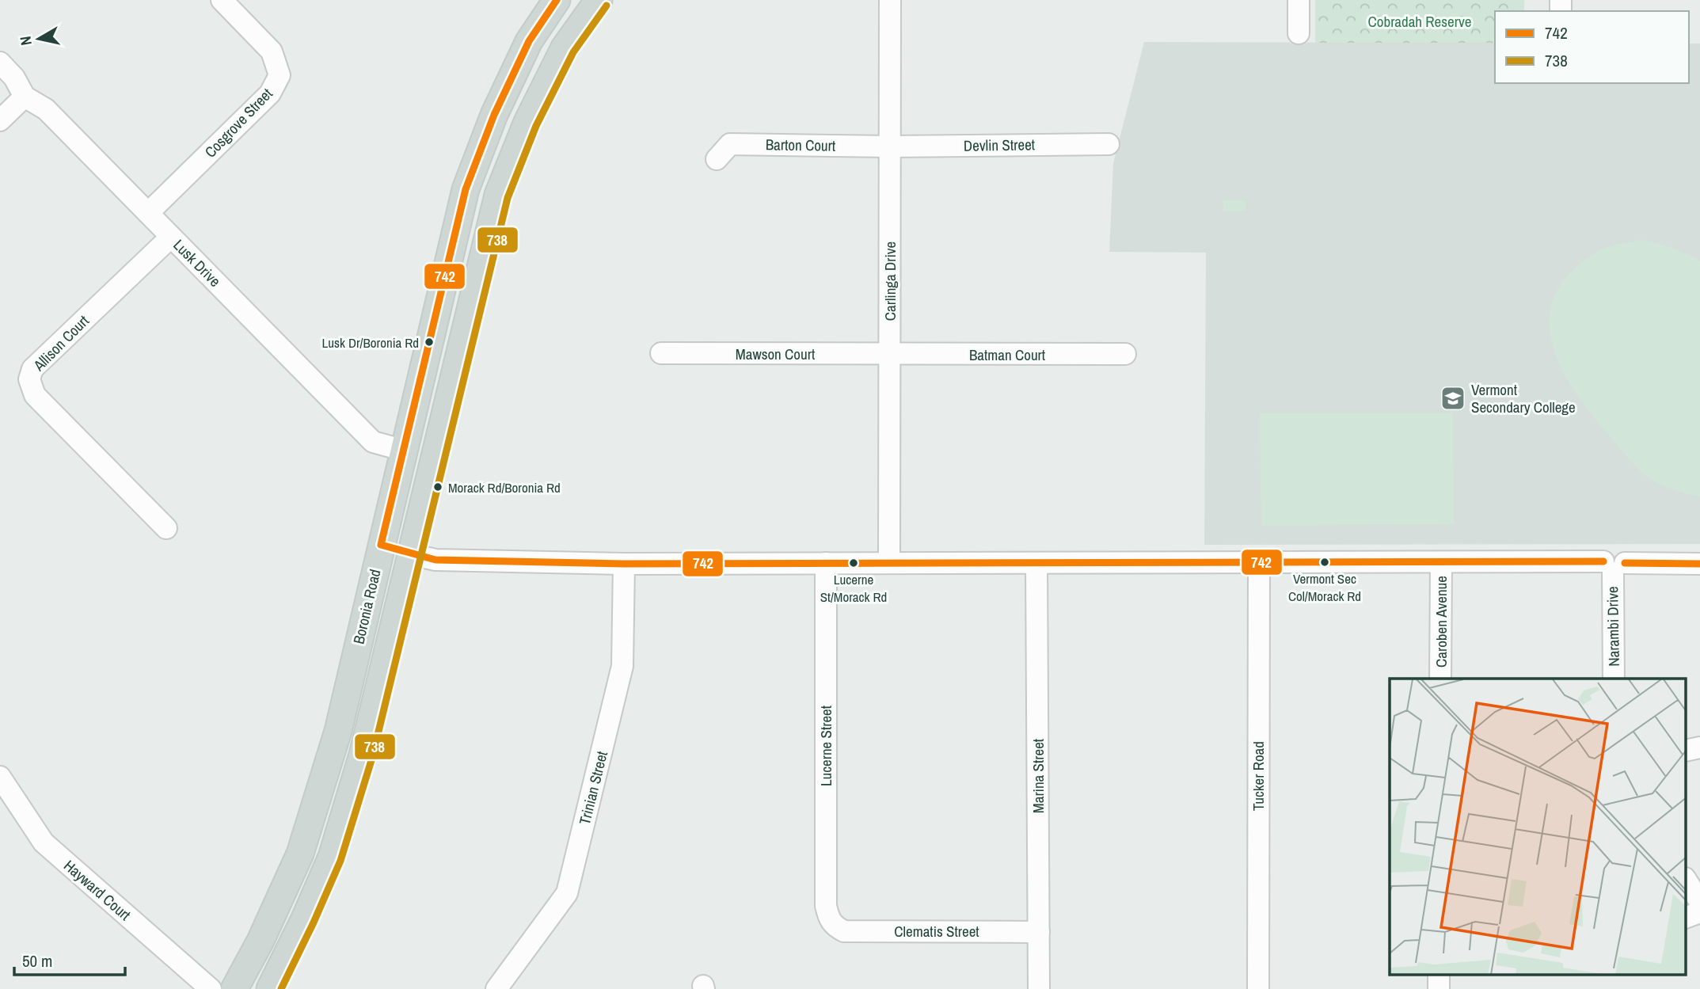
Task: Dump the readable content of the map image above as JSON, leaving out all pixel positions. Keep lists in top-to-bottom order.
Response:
{
  "streets": {
    "main road": ["Boronia Road"],
    "street": [
      "Cosgrove Street",
      "Barton Court",
      "Devlin Street",
      "Lusk Drive",
      "Carlinga Drive",
      "Allison Court",
      "Mawson Court",
      "Batman Court",
      "Caroben Avenue",
      "Narambi Drive",
      "Lucerne Street",
      "Marina Street",
      "Tucker Road",
      "Trinian Street",
      "Hayward Court",
      "Clematis Street"
    ]
  },
  "crossings": [
    ["Cosgrove Street", "Lusk Drive"],
    ["Barton Court", "Devlin Street"],
    ["Barton Court", "Carlinga Drive"],
    ["Devlin Street", "Carlinga Drive"],
    ["Lusk Drive", "Allison Court"],
    ["Lusk Drive", "Boronia Road"],
    ["Carlinga Drive", "Mawson Court"],
    ["Carlinga Drive", "Batman Court"],
    ["Mawson Court", "Batman Court"],
    ["Lucerne Street", "Clematis Street"],
    ["Marina Street", "Clematis Street"]
  ],
  "parks": ["Cobradah Reserve"],
  "places": {
    "other": [
      "Lusk Dr/Boronia Rd",
      "Morack Rd/Boronia Rd",
      "Vermont Sec Col/Morack Rd",
      "Lucerne St/Morack Rd"
    ],
    "school or university": ["Vermont Secondary College"]
  },
  "lines": ["transit line 742", "transit line 738"],
  "legend": ["742", "738"],
  "scale_bar": "50 m",
  "north": "left"
}
